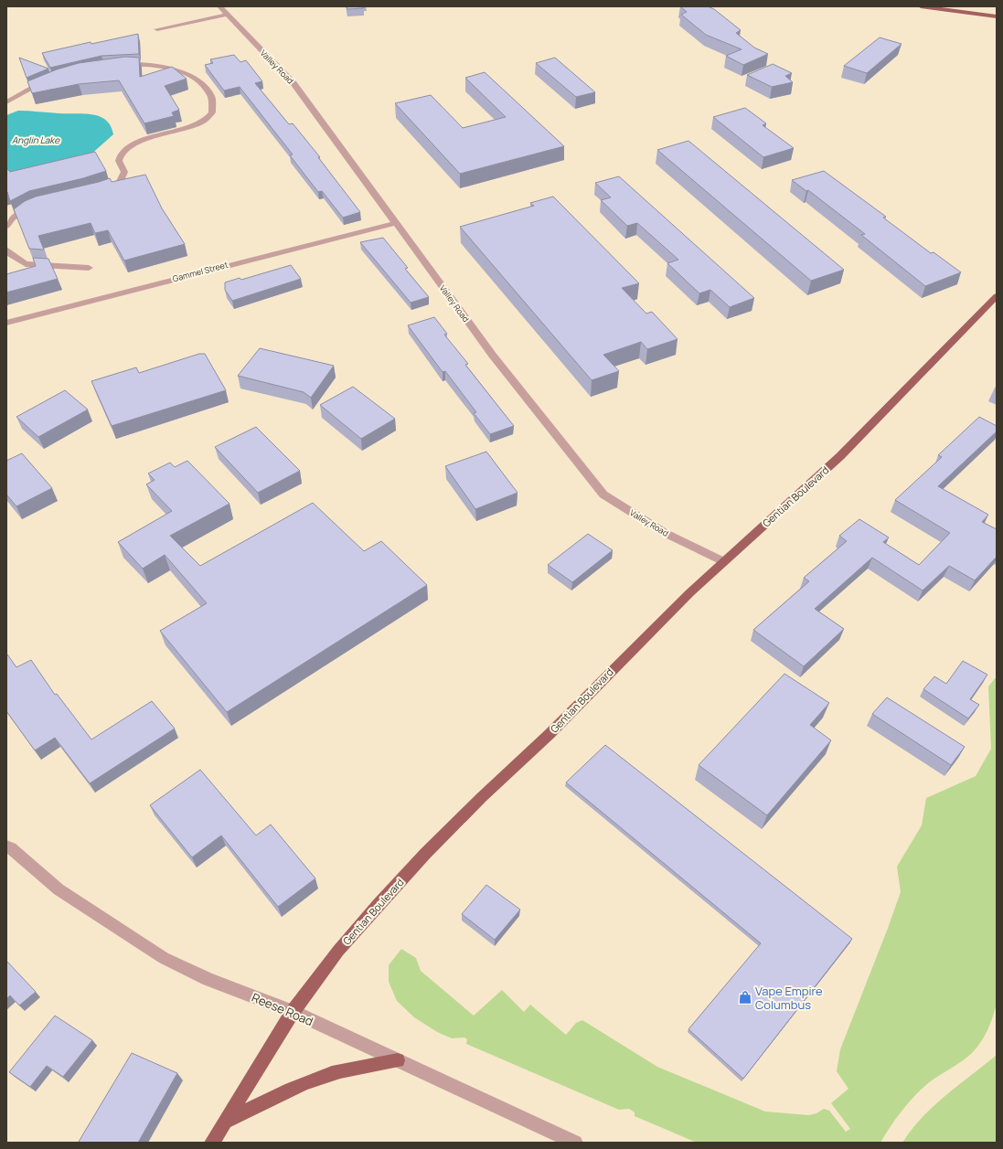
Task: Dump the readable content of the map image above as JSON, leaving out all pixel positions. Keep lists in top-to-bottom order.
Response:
{
  "streets": {
    "main road": ["Gentian Boulevard"],
    "street": ["Valley Road", "Gammel Street", "Reese Road"]
  },
  "crossings": [
    ["Valley Road", "Gammel Street"],
    ["Valley Road", "Gentian Boulevard"],
    ["Gentian Boulevard", "Reese Road"]
  ],
  "water": ["Anglin Lake"],
  "places": {
    "shop": ["Vape Empire Columbus"]
  }
}
